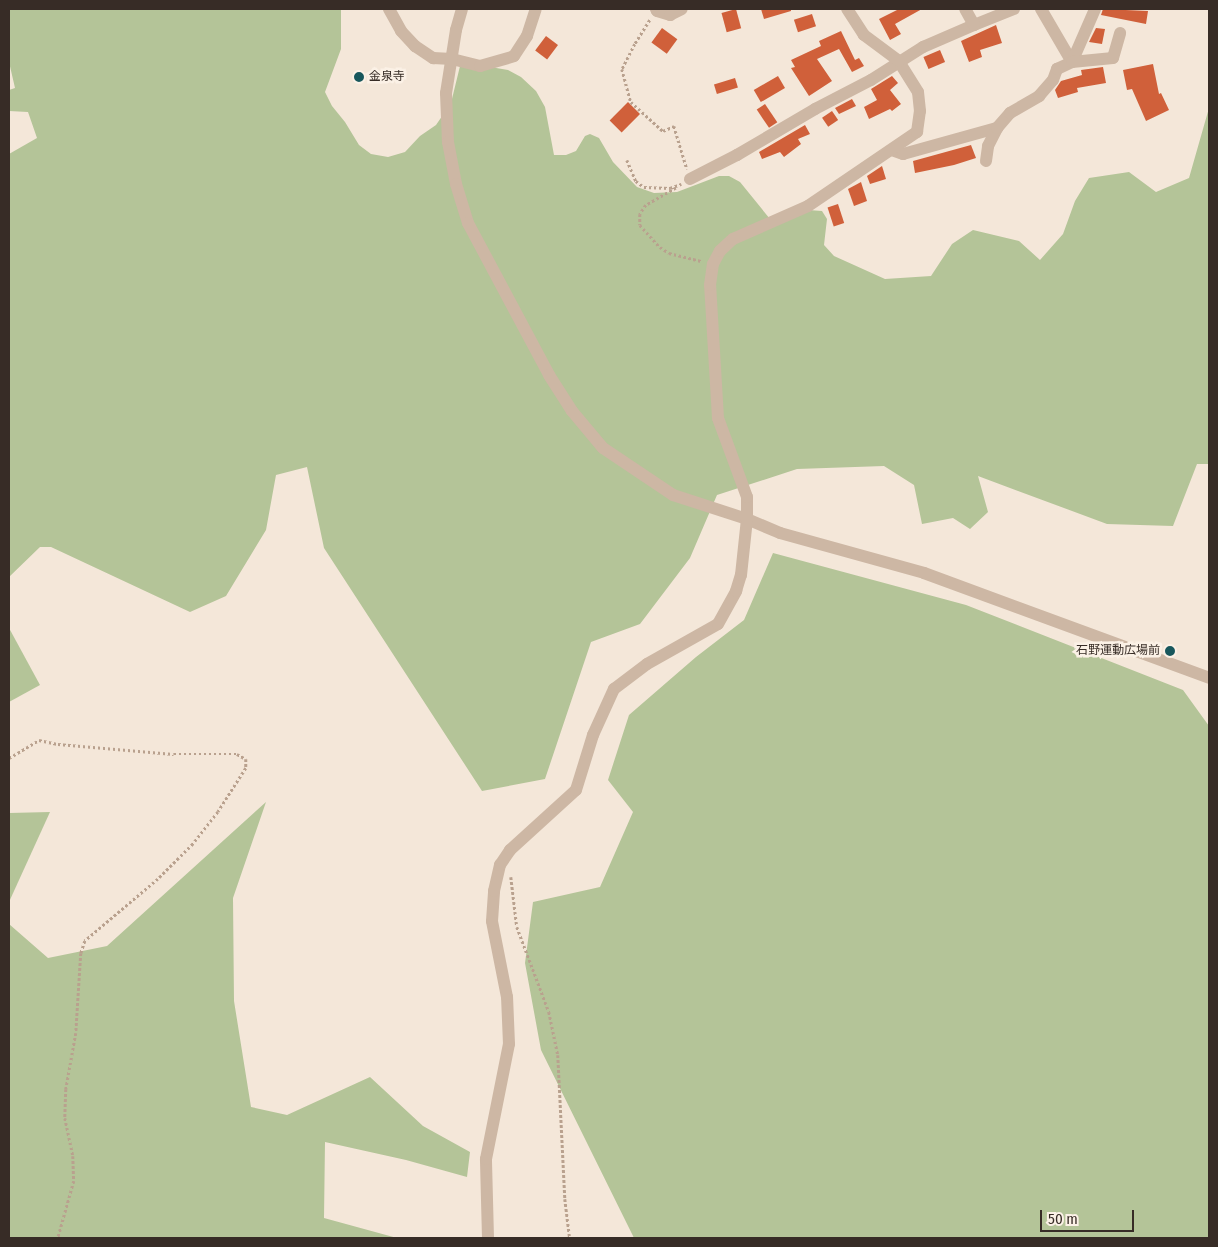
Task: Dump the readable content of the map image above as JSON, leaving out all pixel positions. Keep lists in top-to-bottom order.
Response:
{
  "places": ["金泉寺", "石野運動広場前"],
  "scale_bar": "50 m"
}
